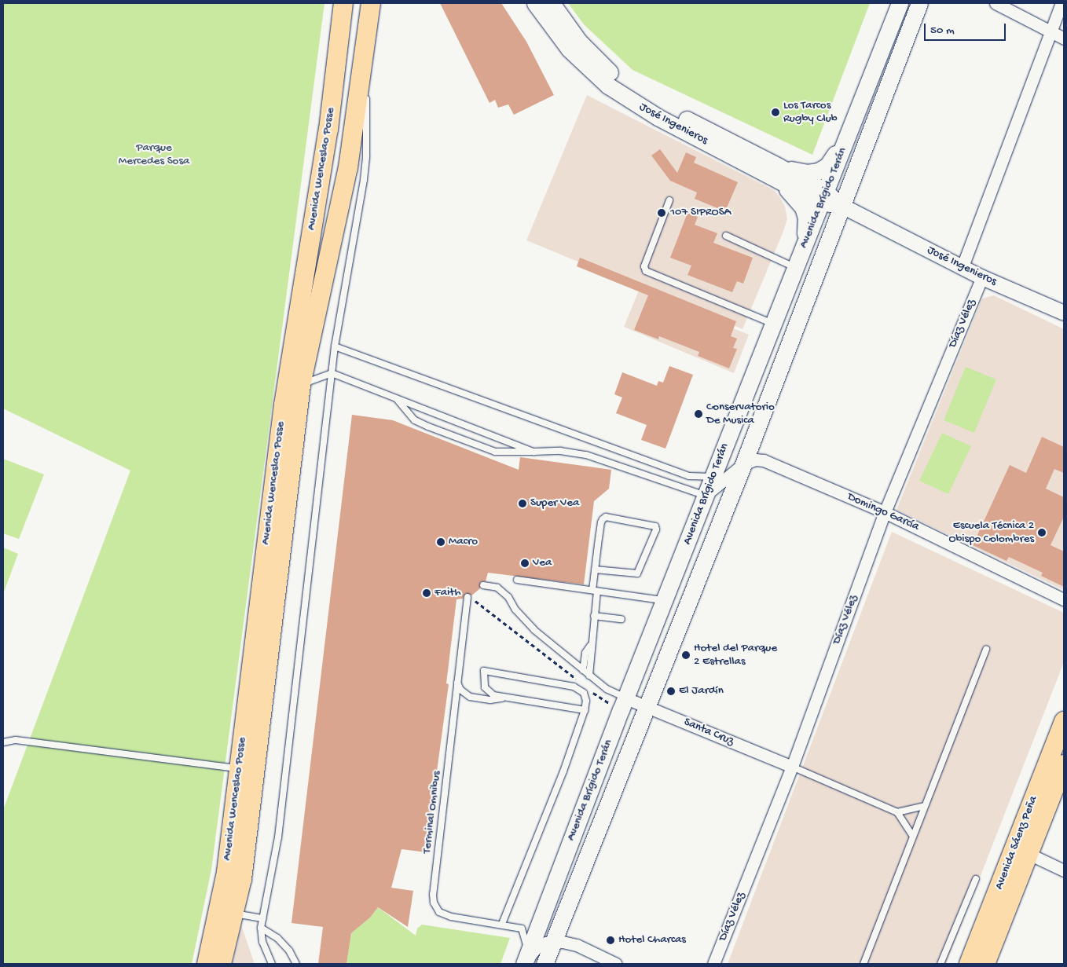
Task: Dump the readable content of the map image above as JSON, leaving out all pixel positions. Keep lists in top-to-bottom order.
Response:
{
  "streets": {
    "main road": [
      "José Ingenieros",
      "Avenida Wenceslao Posse",
      "Avenida Brígido Terán",
      "Avenida Sáenz Peña"
    ],
    "street": ["Díaz Vélez", "Domingo García", "Santa Cruz"],
    "lane": ["Terminal Omnibus"]
  },
  "crossings": [
    ["José Ingenieros", "Avenida Brígido Terán"],
    ["José Ingenieros", "Díaz Vélez"],
    ["Avenida Brígido Terán", "Domingo García"],
    ["Avenida Brígido Terán", "Santa Cruz"],
    ["Avenida Brígido Terán", "Terminal Omnibus"],
    ["Díaz Vélez", "Domingo García"],
    ["Díaz Vélez", "Santa Cruz"]
  ],
  "parks": ["Parque Mercedes Sosa"],
  "places": [
    "Los Tarcos Rugby Club",
    "107 SIPROSA",
    "Conservatorio De Musica",
    "Super Vea",
    "Escuela Técnica 2 Obispo Colombres",
    "Macro",
    "Vea",
    "Faith",
    "Hotel del Parque 2 Estrellas",
    "El Jardín",
    "Hotel Charcas"
  ],
  "scale_bar": "50 m"
}
